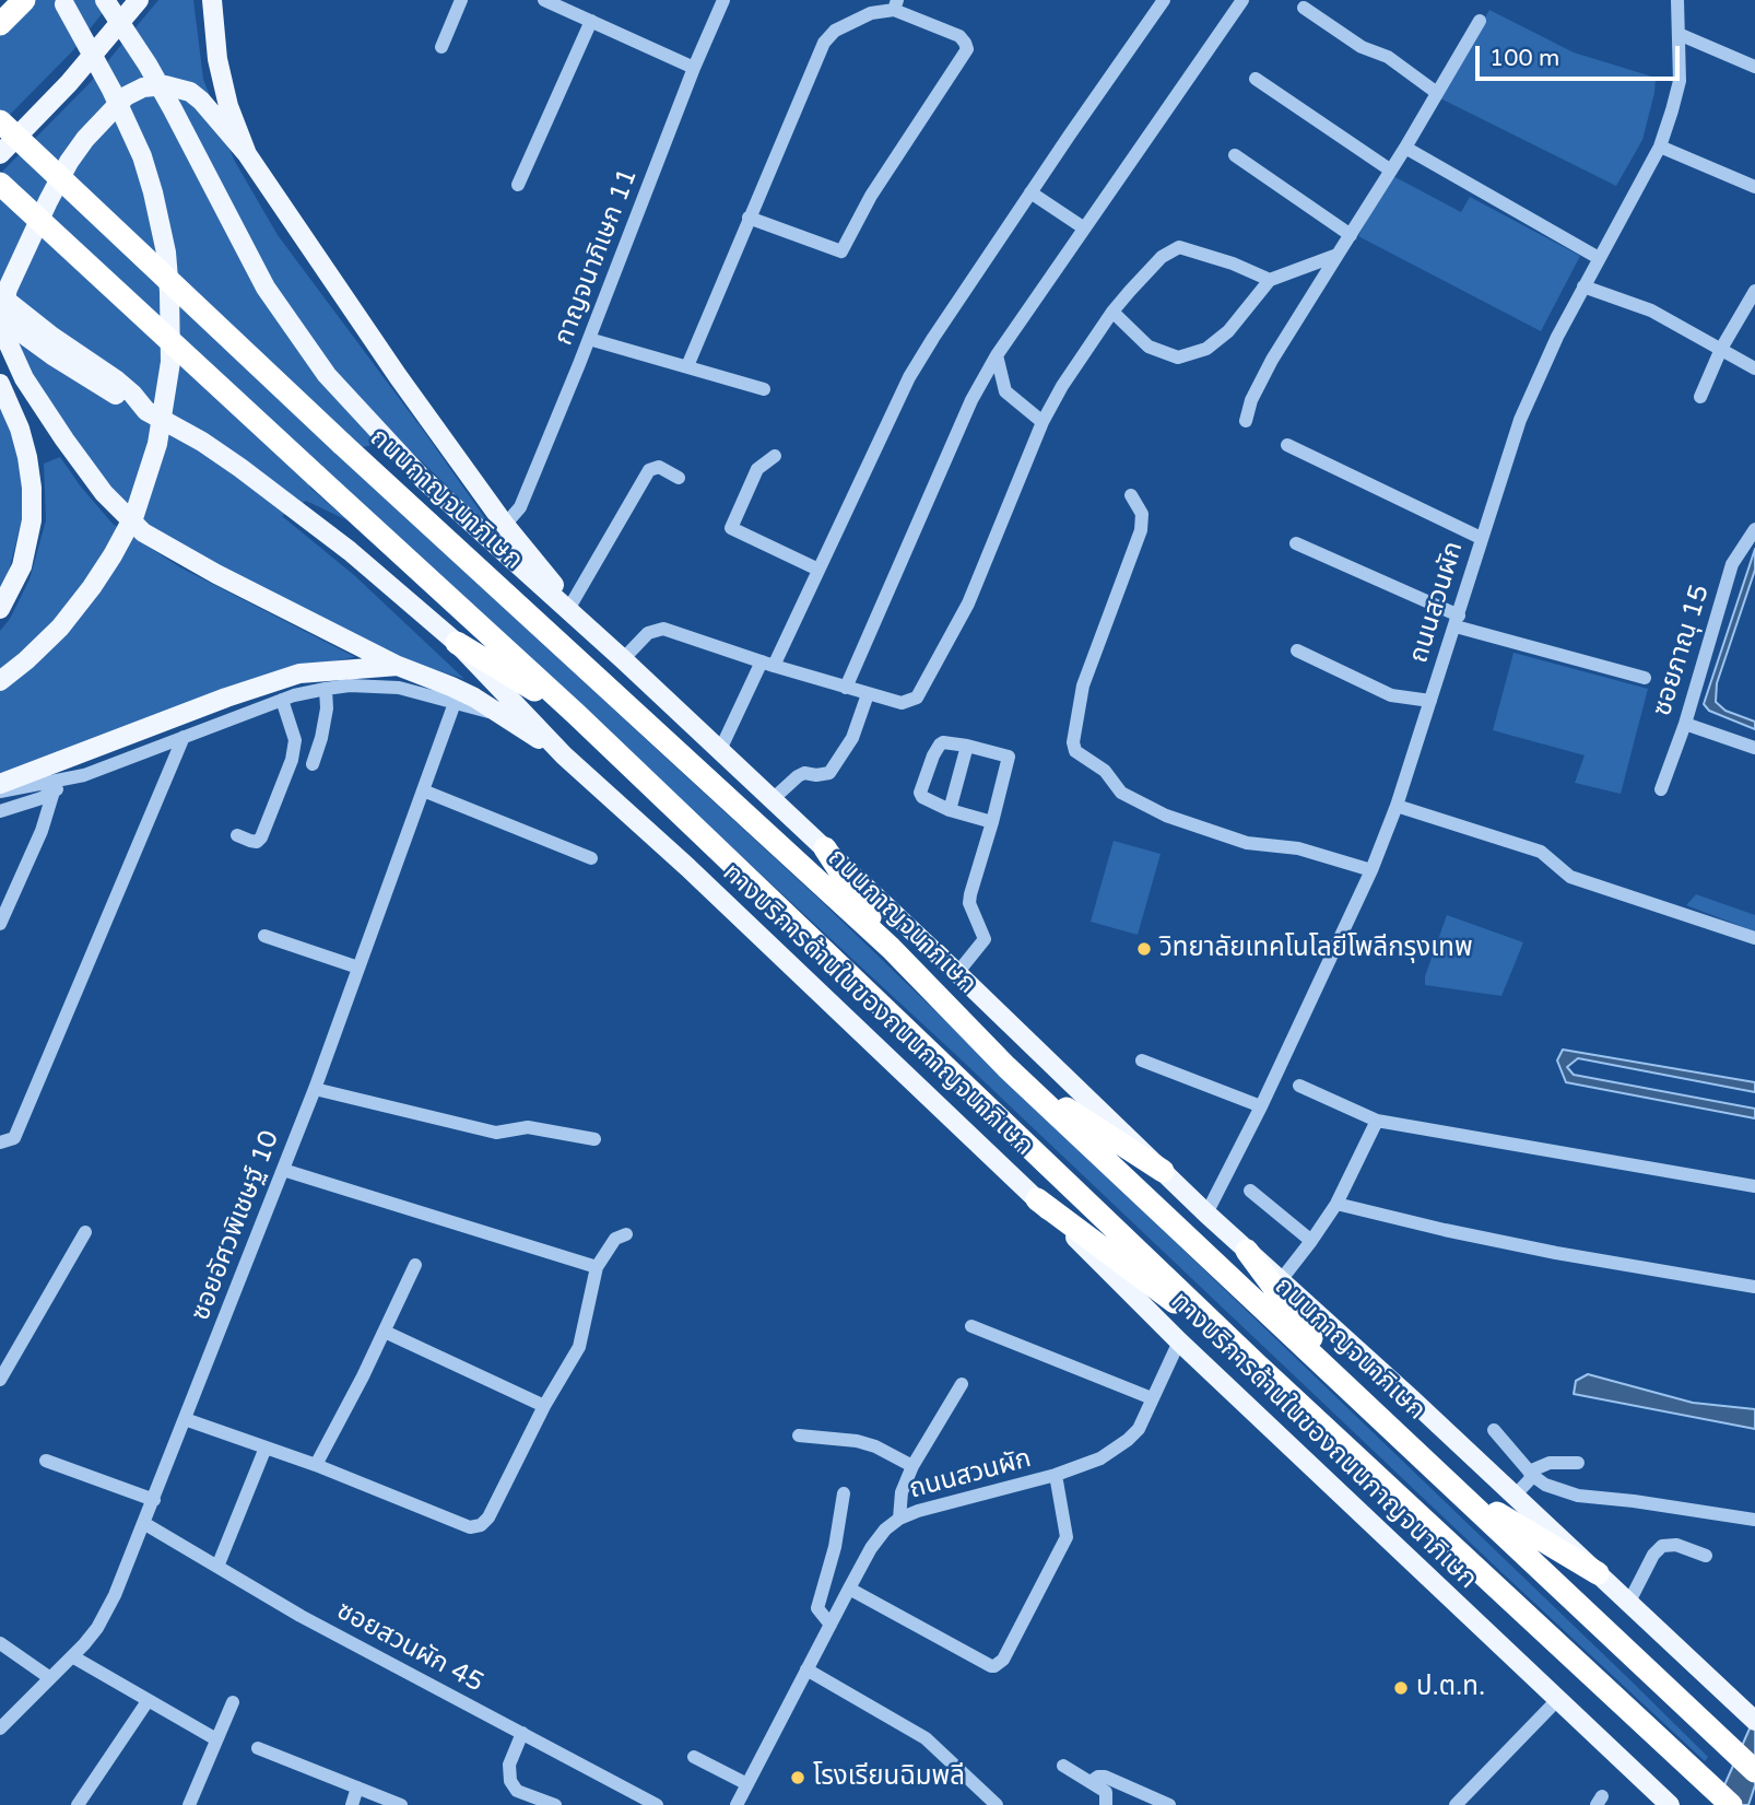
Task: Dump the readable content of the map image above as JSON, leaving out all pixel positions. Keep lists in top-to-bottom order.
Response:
{
  "streets": {
    "highway": ["ถนนกาญจนาภิเษก"],
    "main road": ["ทางบริการด้านในของถนนกาญจนาภิเษก"],
    "street": [
      "กาญจนาภิเษก 11",
      "ถนนสวนผัก",
      "ซอยภาณุ 15",
      "ซอยอัศวพิเชษฐ์ 10",
      "ซอยสวนผัก 45"
    ]
  },
  "crossings": [
    ["ถนนสวนผัก", "ทางบริการด้านในของถนนกาญจนาภิเษก"],
    ["ซอยอัศวพิเชษฐ์ 10", "ซอยสวนผัก 45"]
  ],
  "places": ["วิทยาลัยเทคโนโลยีโพลีกรุงเทพ", "ป.ต.ท.", "โรงเรียนฉิมพลี"],
  "scale_bar": "100 m"
}
